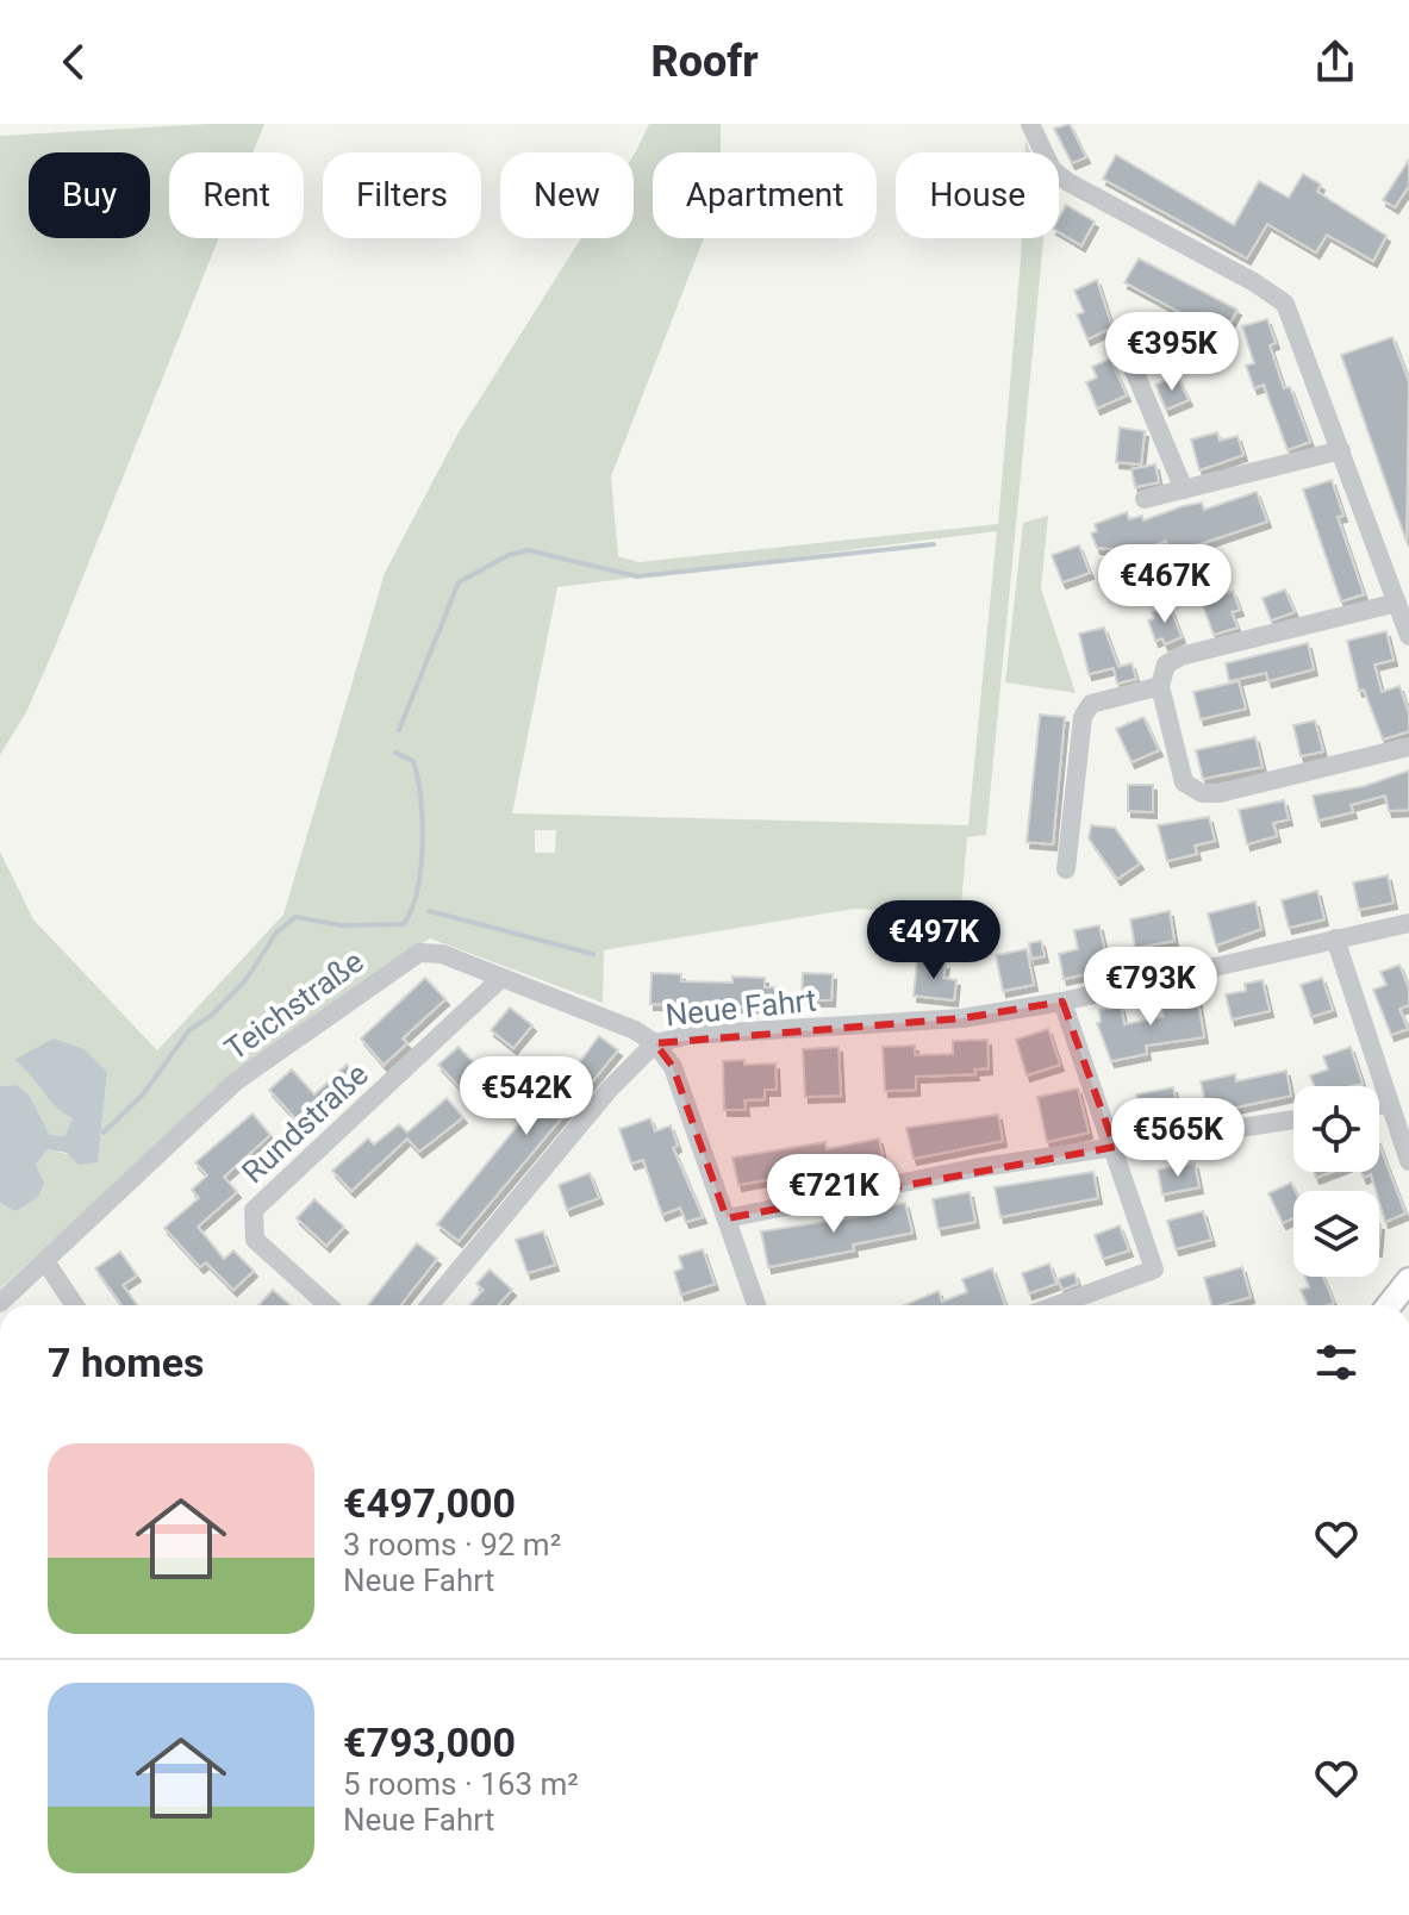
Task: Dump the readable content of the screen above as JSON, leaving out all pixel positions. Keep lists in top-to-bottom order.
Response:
{
  "streets": {
    "street": ["Teichstraße", "Neue Fahrt", "Rundstraße"]
  },
  "crossings": [
    ["Teichstraße", "Neue Fahrt"],
    ["Teichstraße", "Rundstraße"]
  ],
  "page": {
    "header": "Roofr",
    "chip": [
      "Buy",
      "Rent",
      "Filters",
      "New",
      "Apartment",
      "House"
    ],
    "price": [
      "€395K",
      "€467K",
      "€497K",
      "€793K",
      "€542K",
      "€565K",
      "€721K"
    ],
    "heading": "7 homes",
    "list": [
      {
        "name": "€497,000",
        "note": "3 rooms · 92 m² · Neue Fahrt"
      },
      {
        "name": "€793,000",
        "note": "5 rooms · 163 m² · Neue Fahrt"
      }
    ]
  }
}
